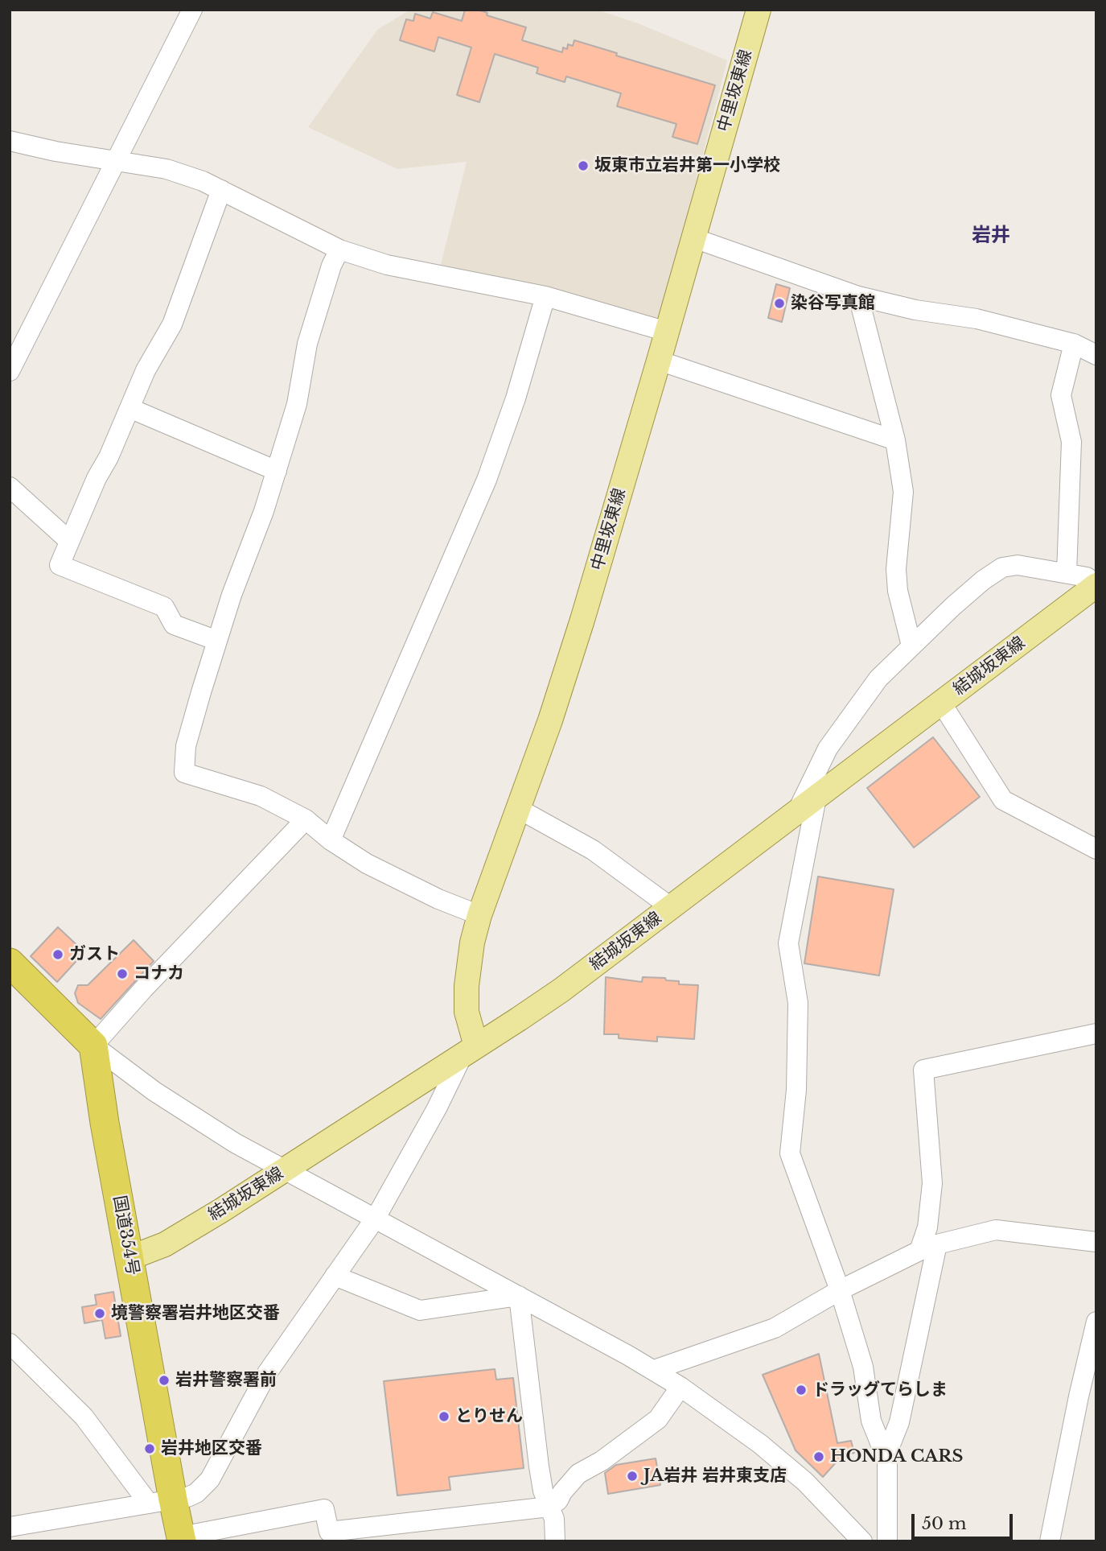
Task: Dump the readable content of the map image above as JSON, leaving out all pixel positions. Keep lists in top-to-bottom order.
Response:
{
  "streets": {
    "highway": ["国道354号"],
    "main road": ["中里坂東線", "結城坂東線"]
  },
  "crossings": [
    ["中里坂東線", "結城坂東線"],
    ["結城坂東線", "国道354号"]
  ],
  "districts": ["岩井"],
  "places": [
    "坂東市立岩井第一小学校",
    "染谷写真館",
    "ガスト",
    "コナカ",
    "境警察署岩井地区交番",
    "岩井警察署前",
    "ドラッグてらしま",
    "とりせん",
    "岩井地区交番",
    "HONDA CARS",
    "JA岩井 岩井東支店"
  ],
  "scale_bar": "50 m"
}
